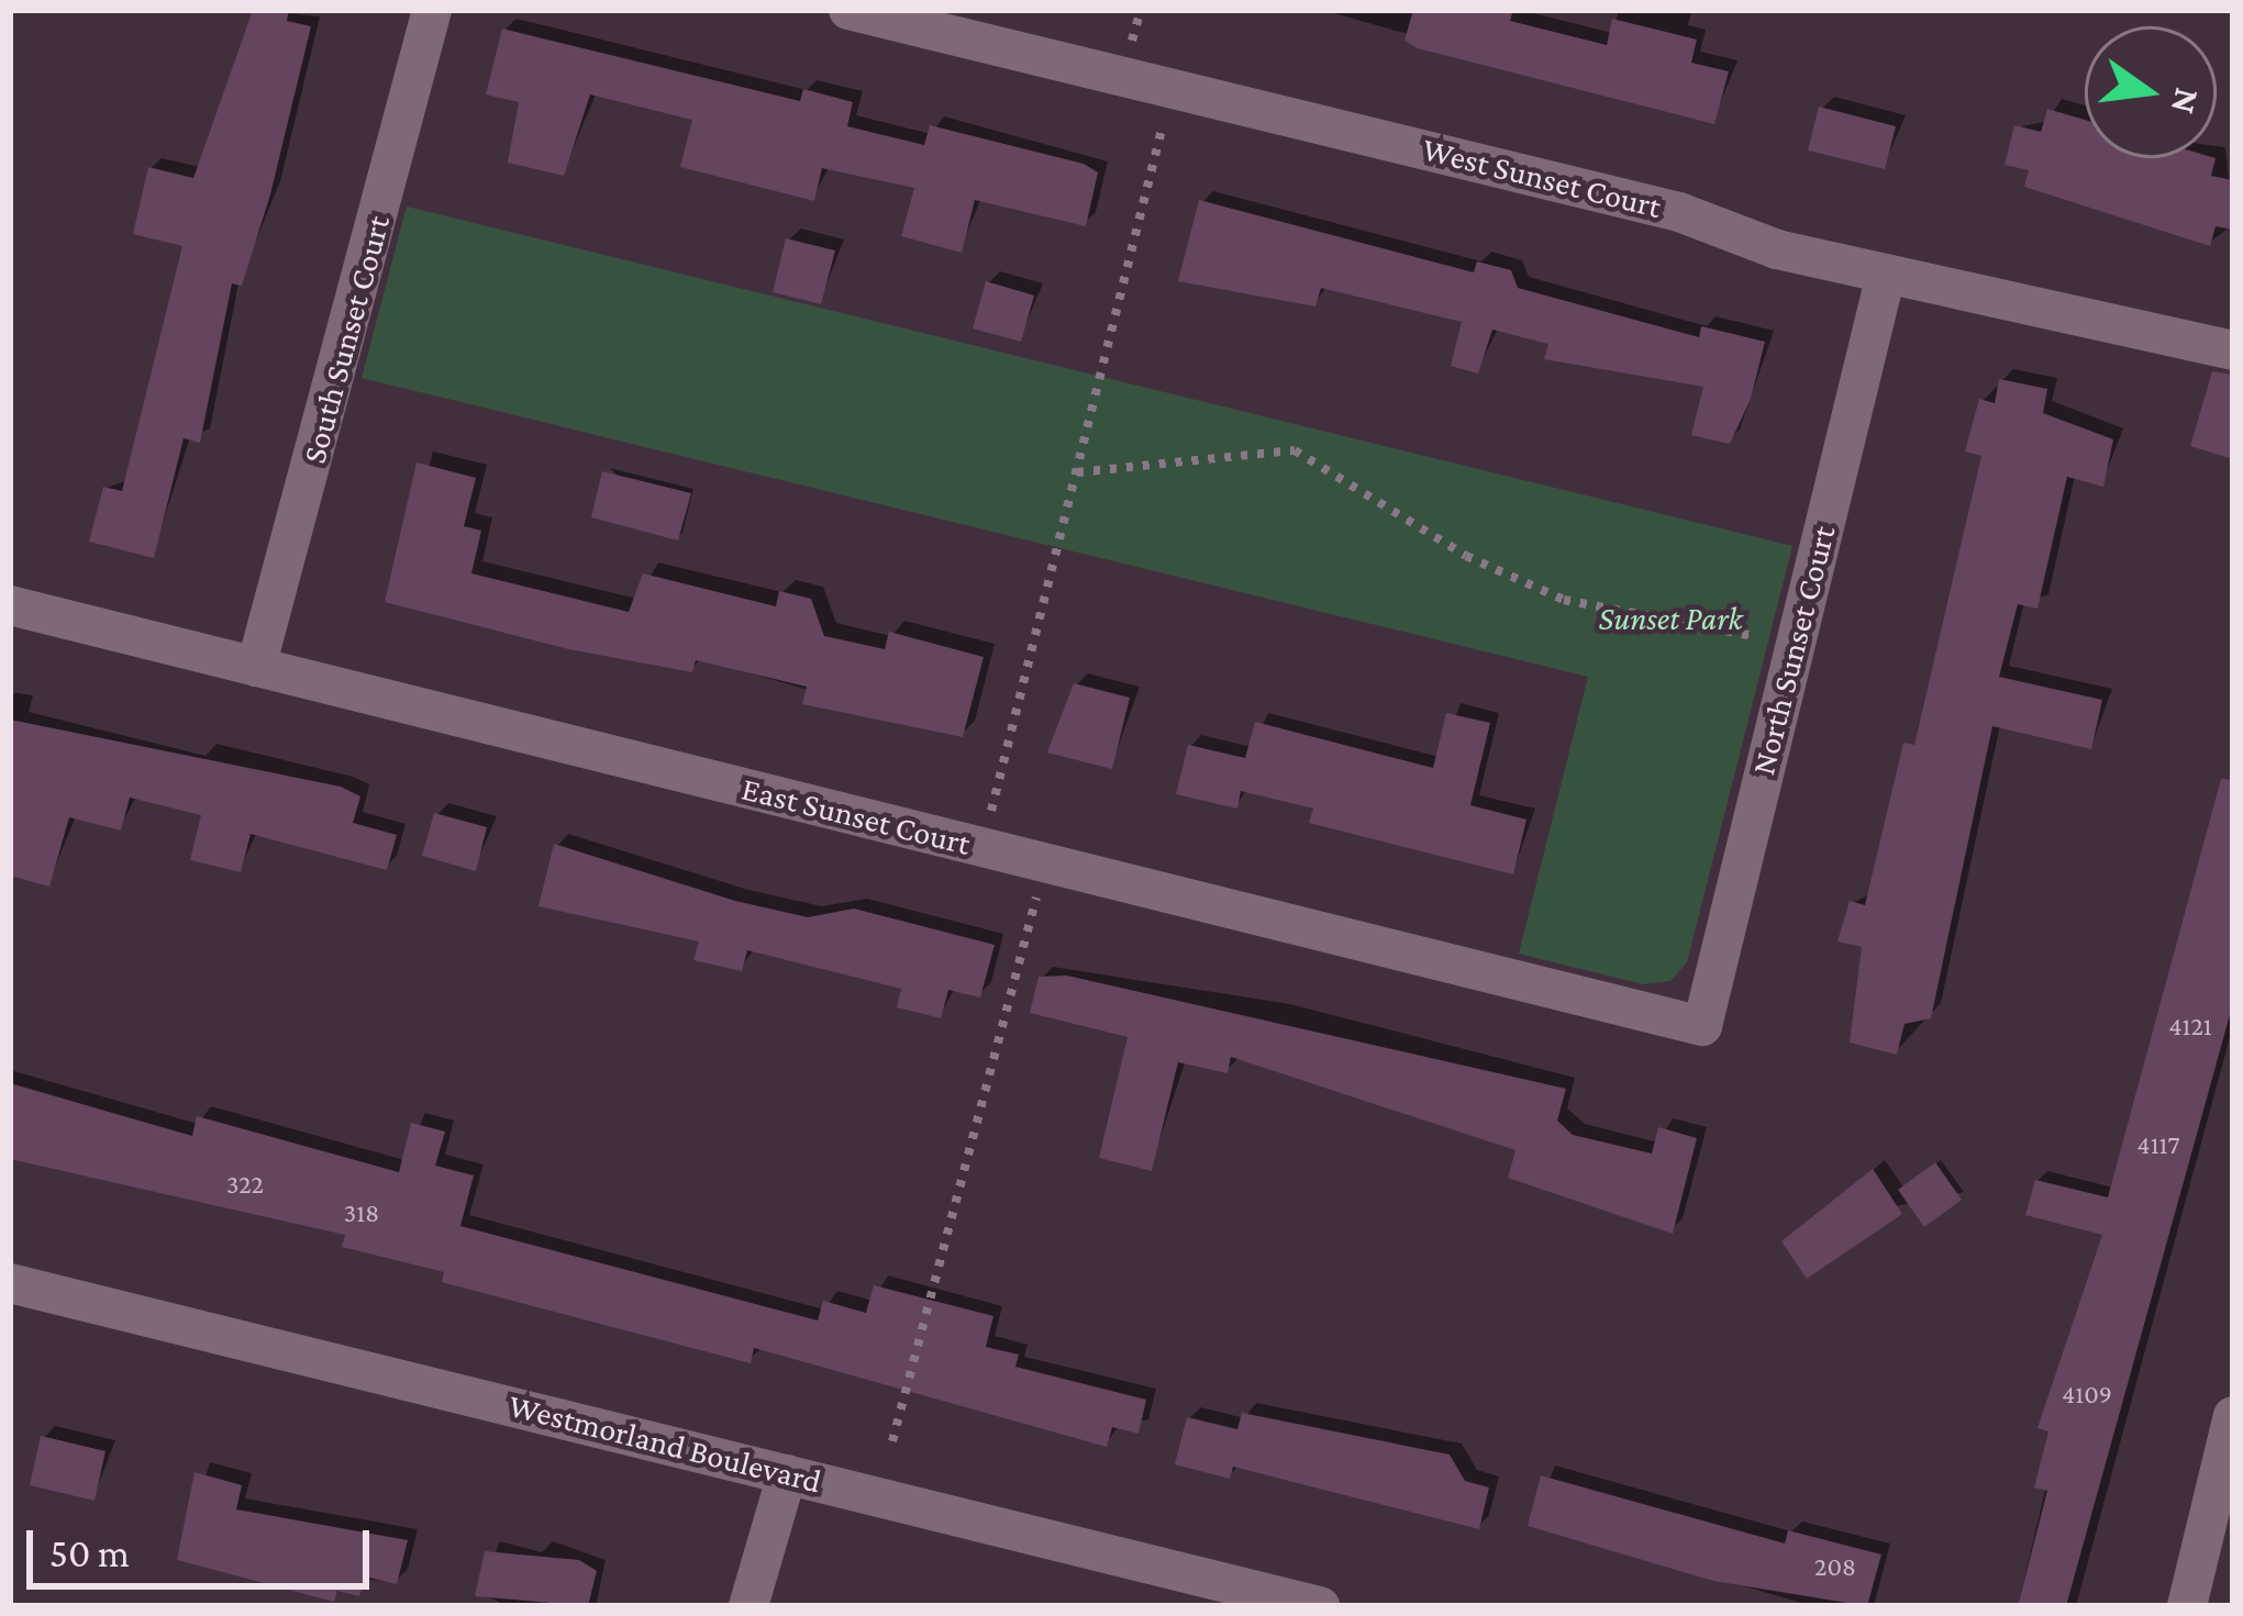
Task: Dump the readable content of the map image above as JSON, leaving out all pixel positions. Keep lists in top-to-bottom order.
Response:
{
  "streets": {
    "street": [
      "West Sunset Court",
      "South Sunset Court",
      "North Sunset Court",
      "East Sunset Court",
      "Westmorland Boulevard"
    ]
  },
  "crossings": [
    ["West Sunset Court", "North Sunset Court"],
    ["South Sunset Court", "East Sunset Court"],
    ["North Sunset Court", "East Sunset Court"]
  ],
  "parks": ["Sunset Park"],
  "house_numbers": [
    "4121",
    "4117",
    "322",
    "318",
    "4109",
    "208"
  ],
  "scale_bar": "50 m",
  "north": "right"
}
